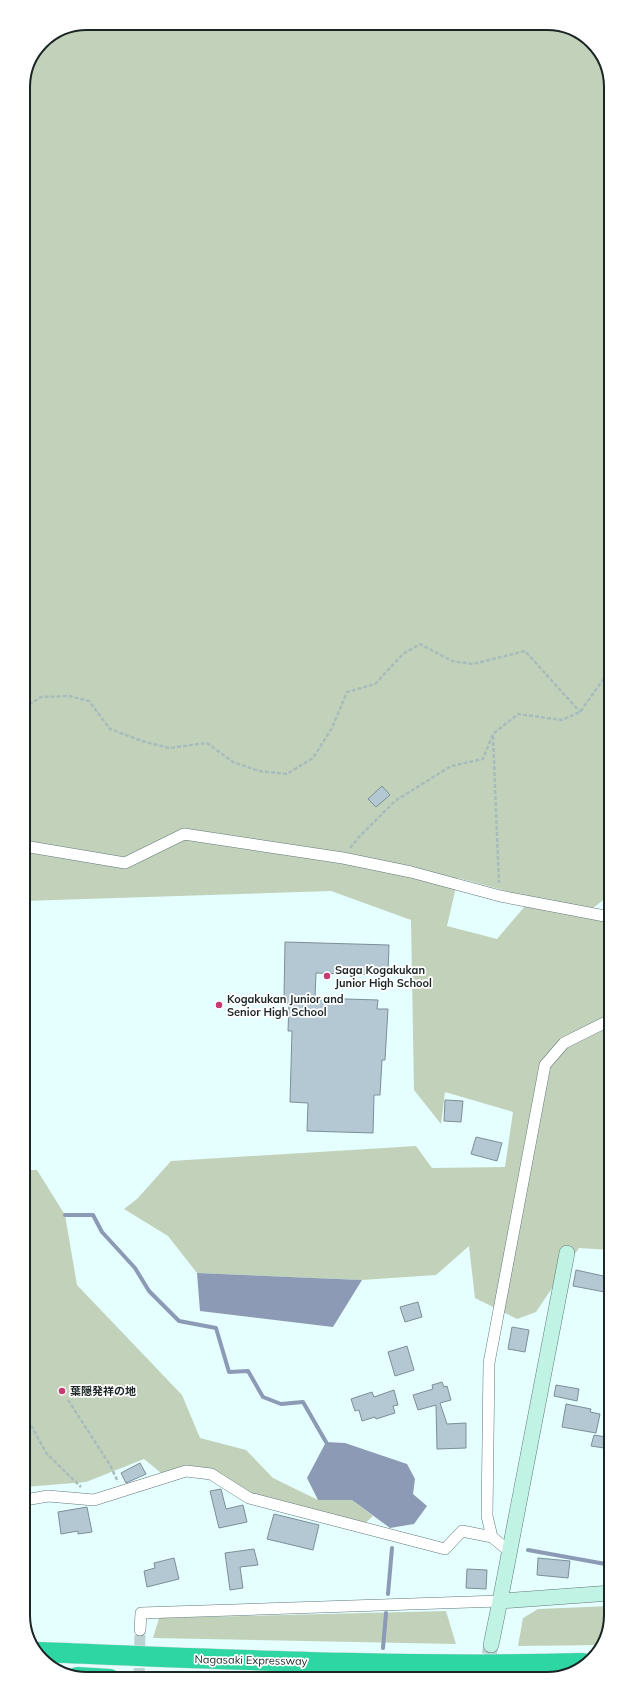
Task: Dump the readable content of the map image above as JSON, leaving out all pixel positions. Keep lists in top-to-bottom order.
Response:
{
  "streets": {
    "highway": ["Nagasaki Expressway"]
  },
  "places": ["Saga Kogakukan Junior High School", "Kogakukan Junior and Senior High School", "葉隠発祥の地"]
}
